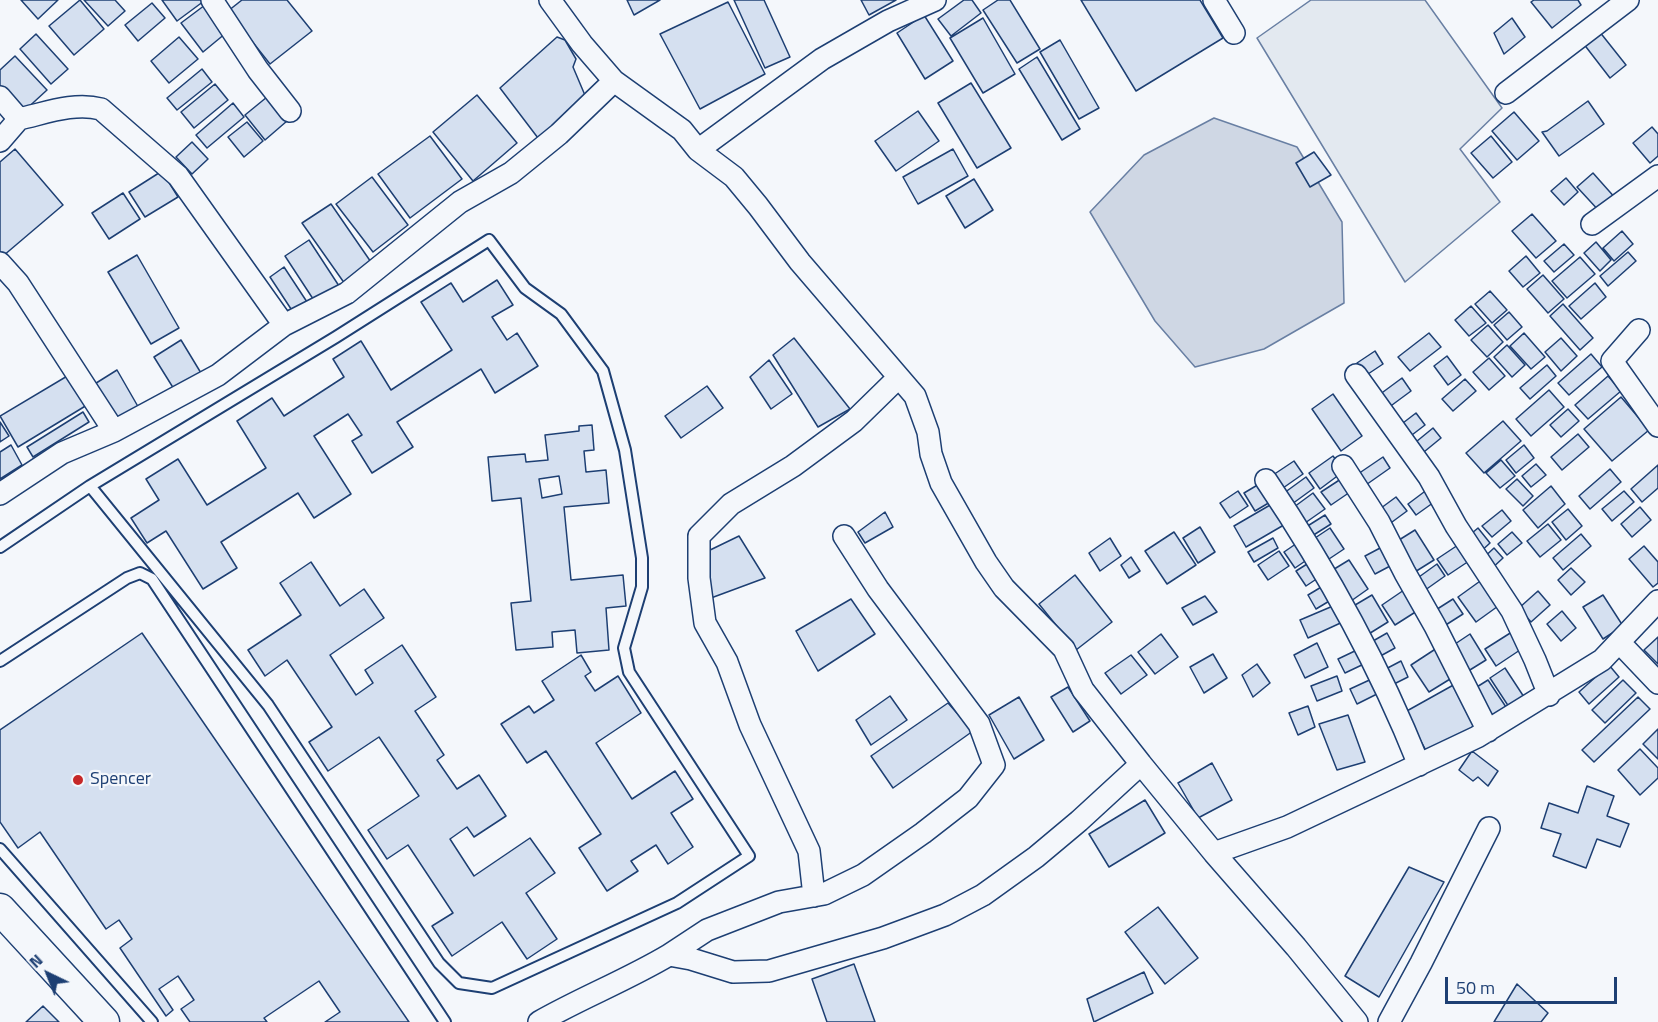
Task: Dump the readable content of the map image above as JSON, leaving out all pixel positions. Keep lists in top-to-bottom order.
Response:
{
  "places": ["Spencer"],
  "scale_bar": "50 m",
  "north": "top left"
}
